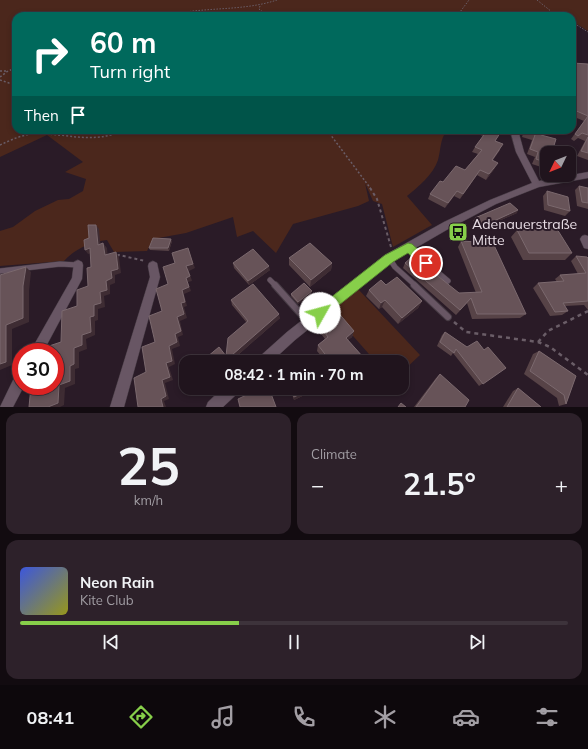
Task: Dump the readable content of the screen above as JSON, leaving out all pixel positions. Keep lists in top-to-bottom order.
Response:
{
  "places": {
    "bus stop": ["Adenauerstraße Mitte"]
  },
  "north": "bottom left",
  "page": {
    "turn": ["60 m", "Turn right"],
    "then": "Then",
    "limit": "30",
    "trip": "08:42 · 1 min · 70 m",
    "tile": [
      ["25", "km/h"],
      "Climate"
    ],
    "heat": ["−", "21.5°", "+"],
    "song": ["Neon Rain", "Kite Club"],
    "tabs": "08:41"
  }
}
